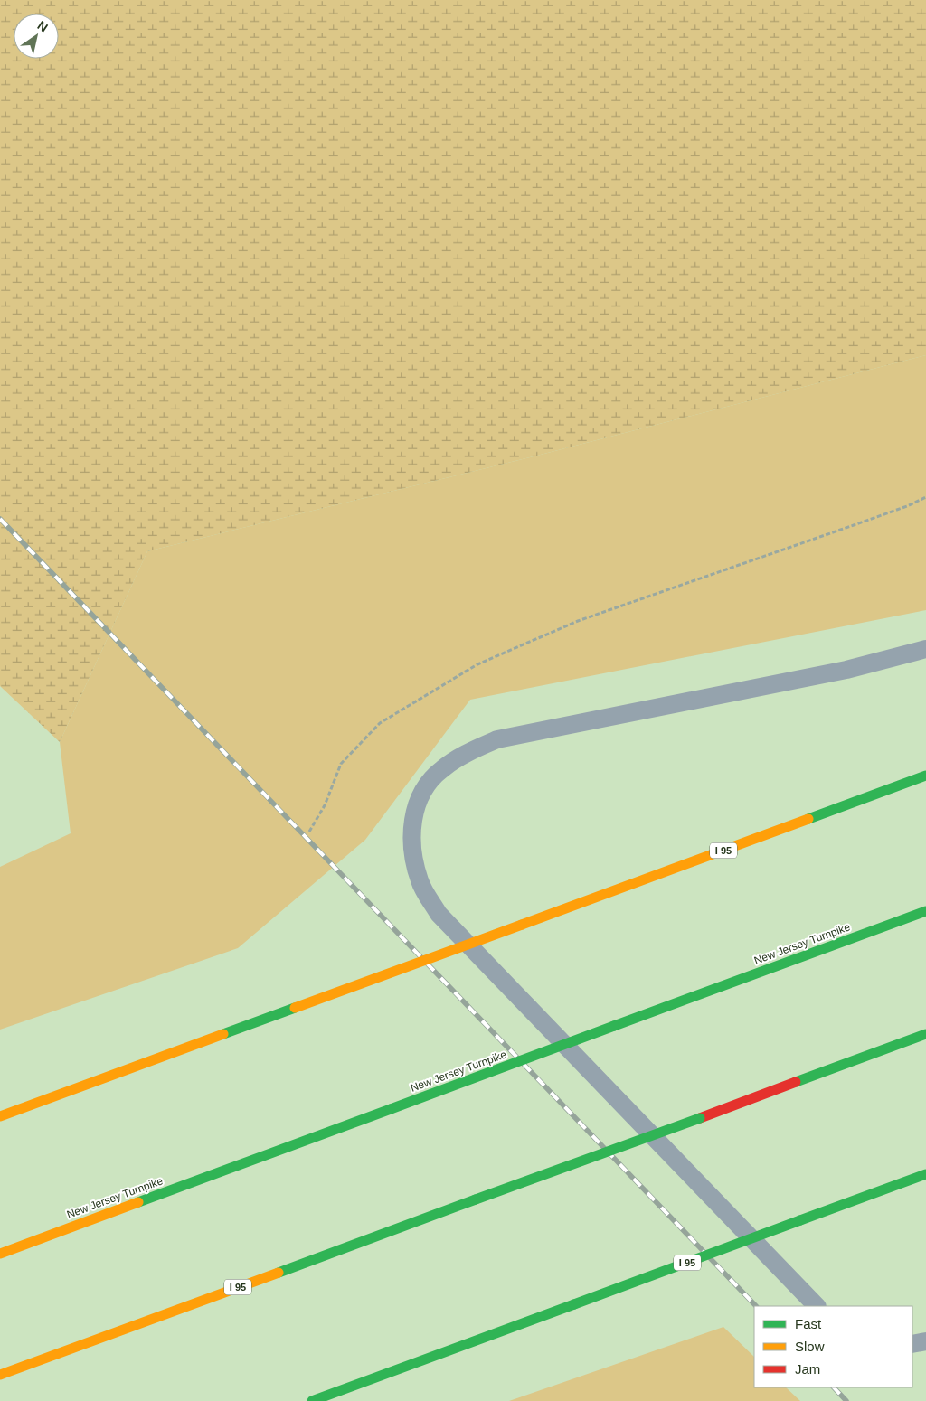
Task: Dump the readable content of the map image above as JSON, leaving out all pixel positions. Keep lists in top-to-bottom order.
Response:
{
  "streets": {
    "highway": ["I 95", "New Jersey Turnpike"]
  },
  "legend": ["Fast", "Slow", "Jam"],
  "north": "top right"
}
